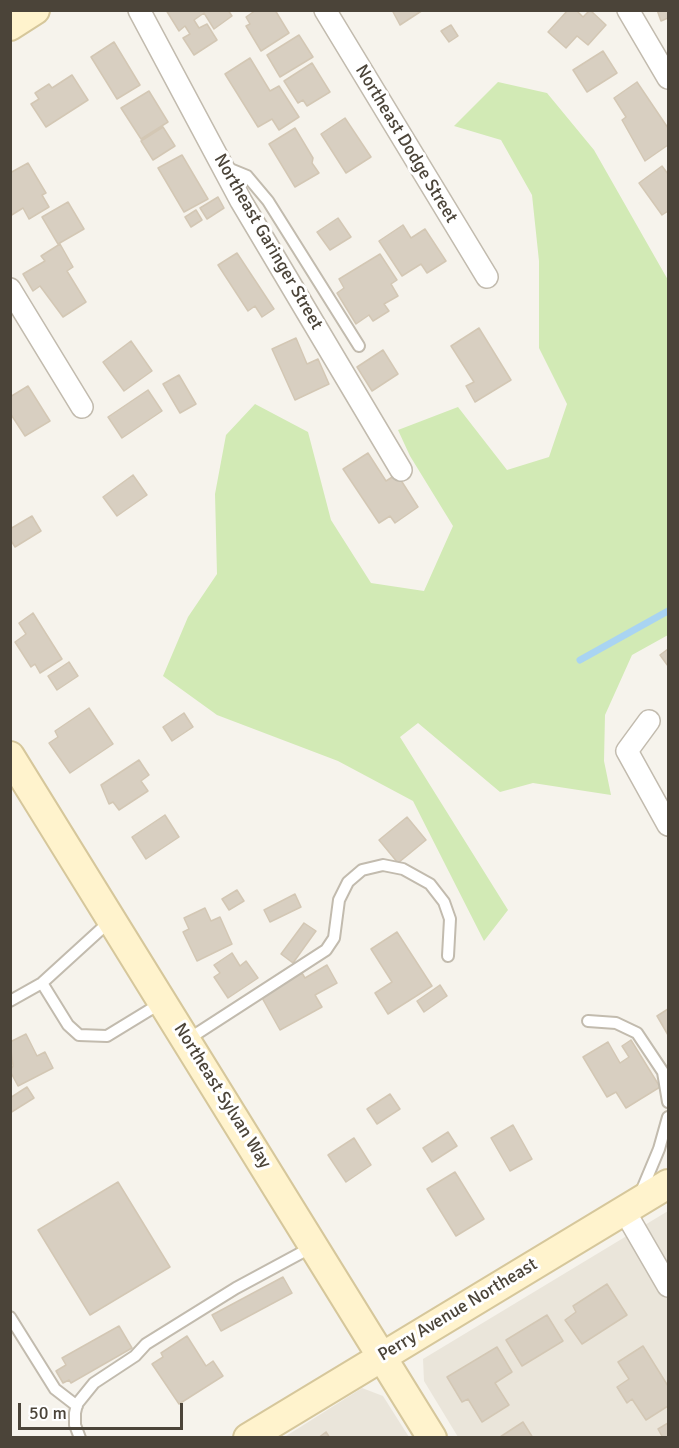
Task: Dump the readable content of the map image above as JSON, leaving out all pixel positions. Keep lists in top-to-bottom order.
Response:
{
  "streets": {
    "main road": ["Northeast Sylvan Way", "Perry Avenue Northeast"],
    "street": ["Northeast Dodge Street", "Northeast Garinger Street"]
  },
  "crossings": [
    ["Northeast Sylvan Way", "Perry Avenue Northeast"]
  ],
  "scale_bar": "50 m"
}
